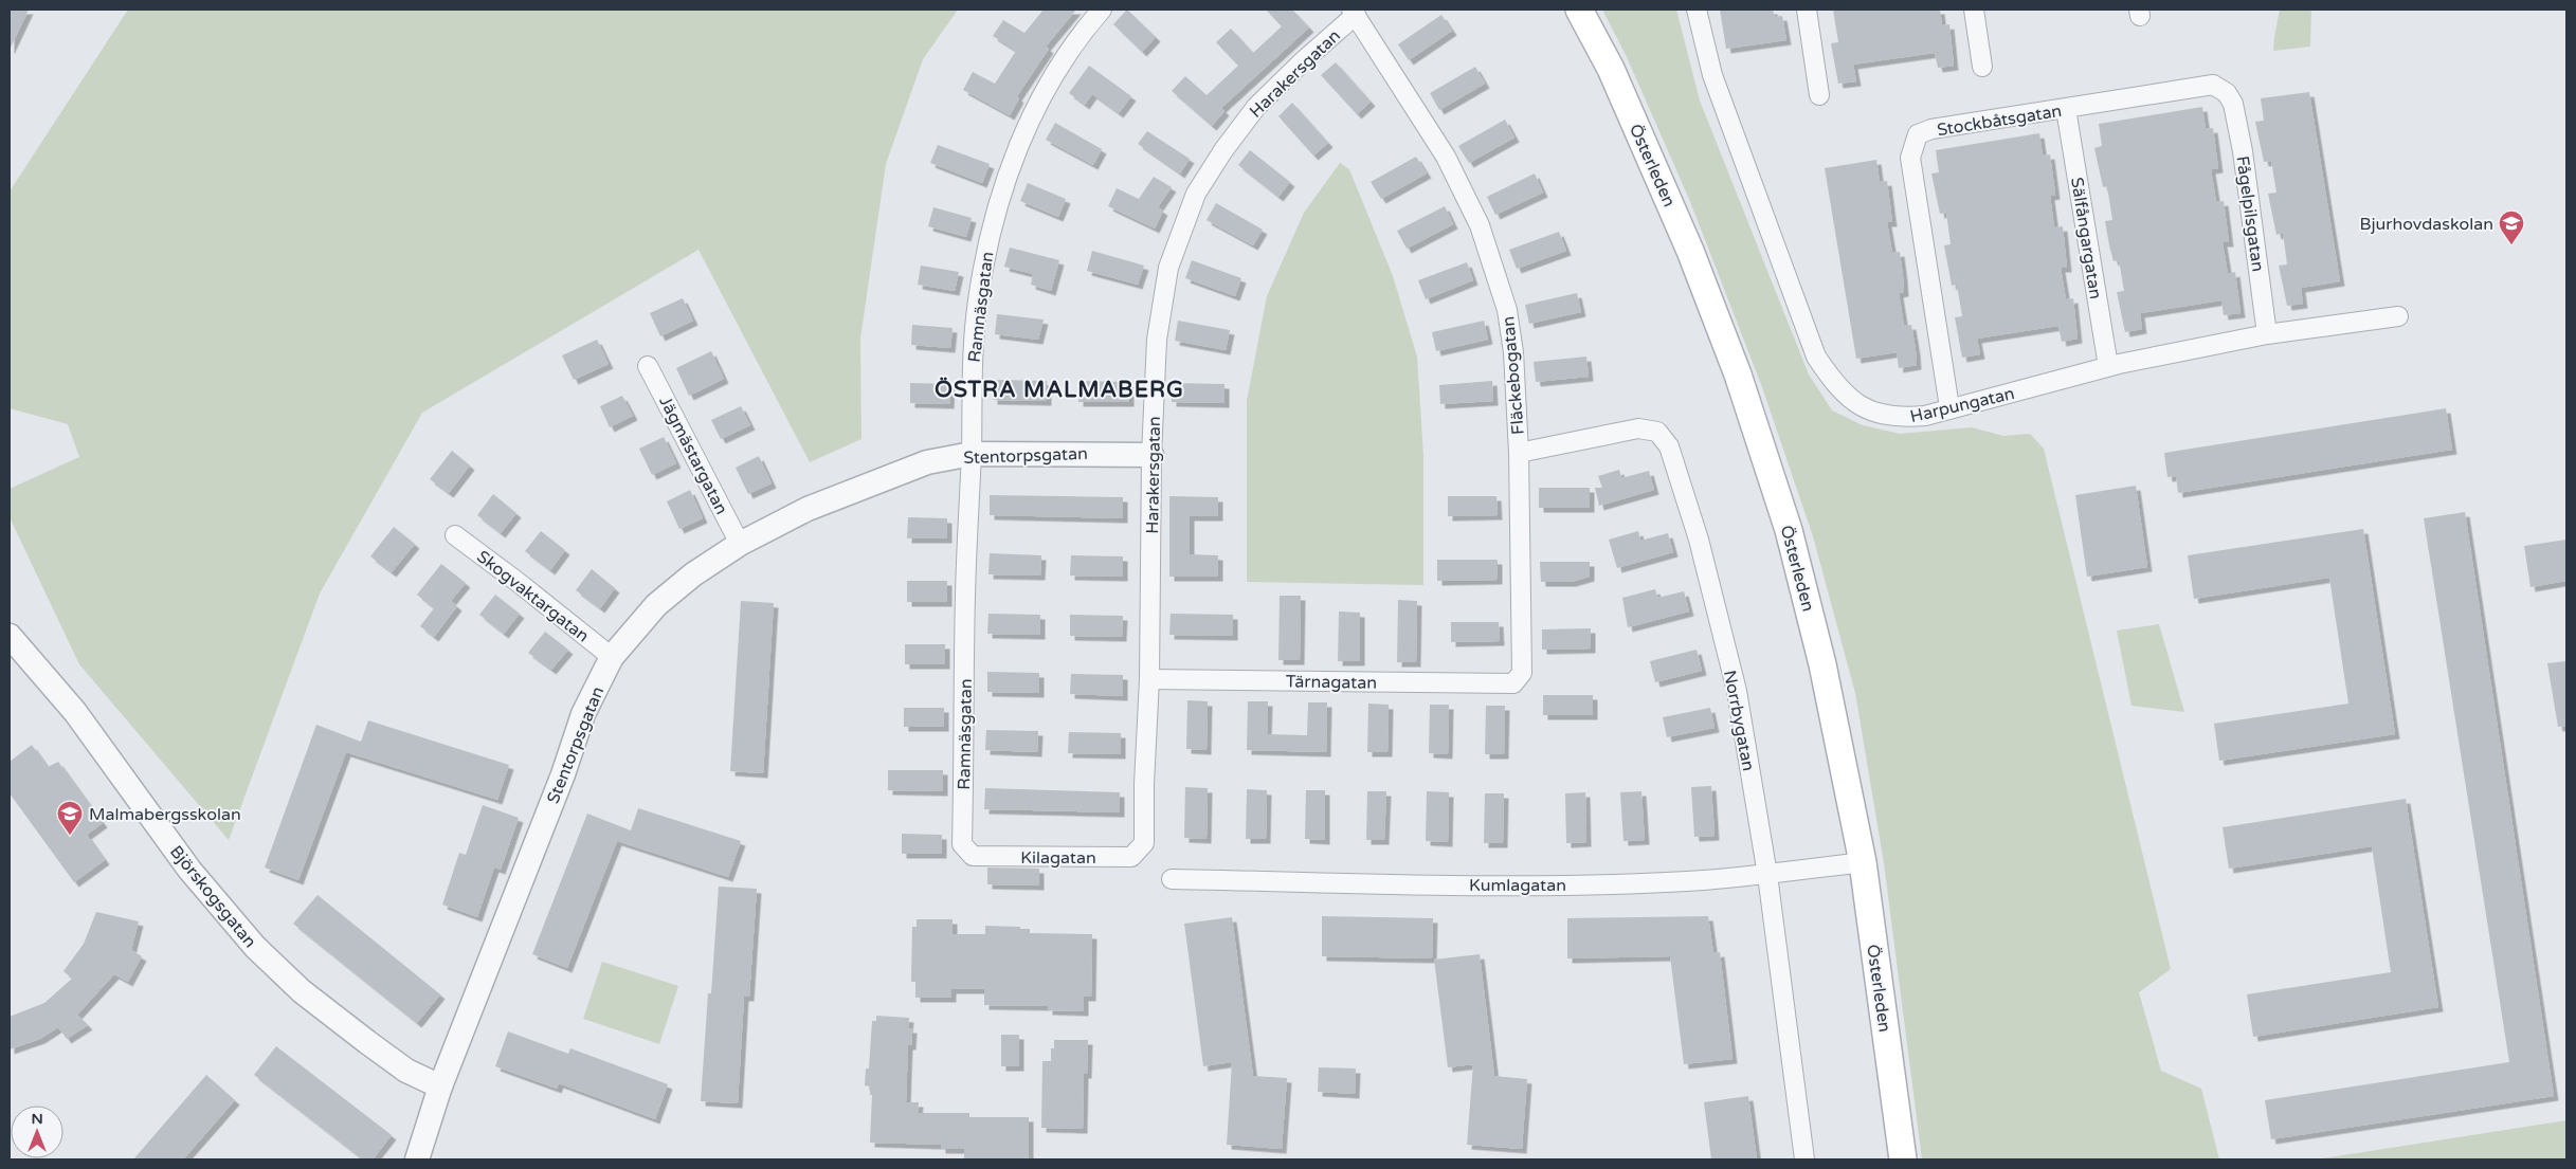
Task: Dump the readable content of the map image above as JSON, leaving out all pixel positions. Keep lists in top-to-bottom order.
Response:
{
  "streets": {
    "main road": ["Österleden"],
    "street": [
      "Harakersgatan",
      "Stockbåtsgatan",
      "Fågelpilsgatan",
      "Sälfångargatan",
      "Ramnäsgatan",
      "Fläckebogatan",
      "Harpungatan",
      "Jägmästargatan",
      "Stentorpsgatan",
      "Skogvaktargatan",
      "Tärnagatan",
      "Norrbygatan",
      "Kilagatan",
      "Kumlagatan",
      "Björskogsgatan"
    ]
  },
  "crossings": [
    ["Harakersgatan", "Fläckebogatan"],
    ["Harakersgatan", "Stentorpsgatan"],
    ["Harakersgatan", "Tärnagatan"],
    ["Harakersgatan", "Kilagatan"],
    ["Stockbåtsgatan", "Fågelpilsgatan"],
    ["Stockbåtsgatan", "Sälfångargatan"],
    ["Stockbåtsgatan", "Harpungatan"],
    ["Österleden", "Kumlagatan"],
    ["Fågelpilsgatan", "Harpungatan"],
    ["Sälfångargatan", "Harpungatan"],
    ["Ramnäsgatan", "Stentorpsgatan"],
    ["Ramnäsgatan", "Kilagatan"],
    ["Fläckebogatan", "Tärnagatan"],
    ["Fläckebogatan", "Norrbygatan"],
    ["Jägmästargatan", "Stentorpsgatan"],
    ["Stentorpsgatan", "Skogvaktargatan"],
    ["Stentorpsgatan", "Björskogsgatan"],
    ["Norrbygatan", "Kumlagatan"]
  ],
  "districts": ["ÖSTRA MALMABERG"],
  "places": {
    "school or university": ["Bjurhovdaskolan", "Malmabergsskolan"]
  },
  "north": "top"
}
